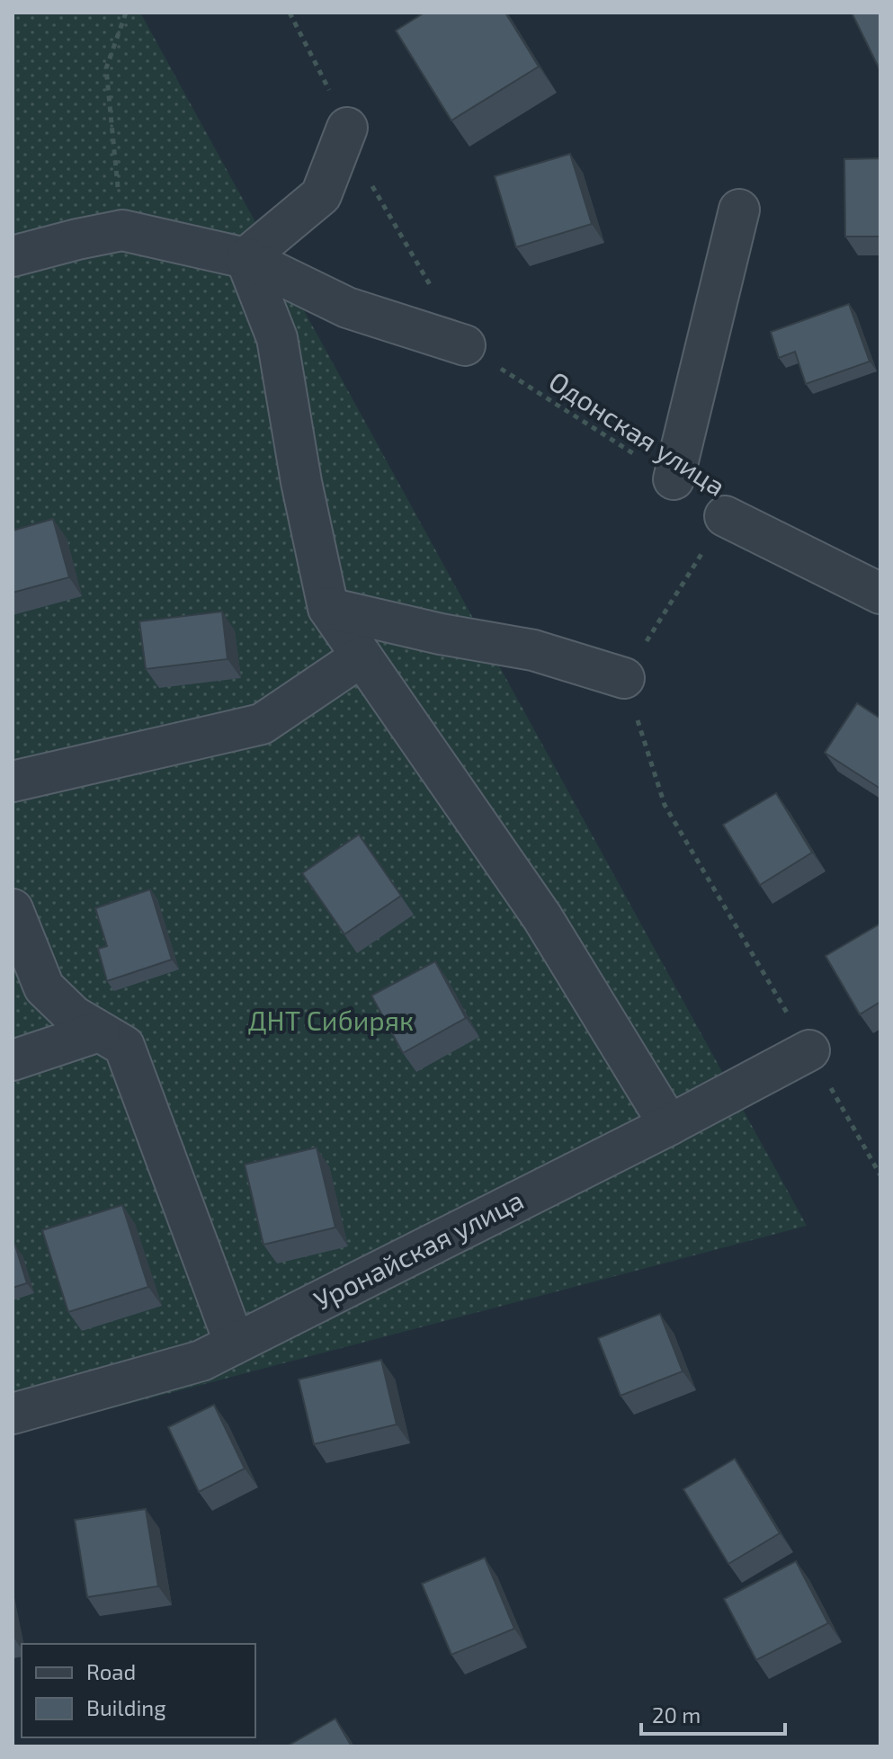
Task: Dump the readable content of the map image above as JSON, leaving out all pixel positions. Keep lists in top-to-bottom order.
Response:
{
  "streets": {
    "street": ["Уронайская улица"],
    "path": ["Одонская улица"]
  },
  "parks": ["ДНТ Сибиряк"],
  "legend": ["Road", "Building"],
  "scale_bar": "20 m"
}
